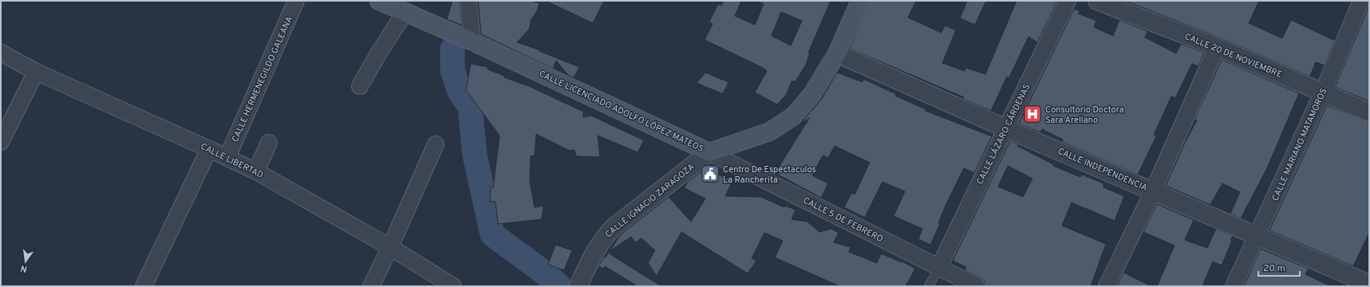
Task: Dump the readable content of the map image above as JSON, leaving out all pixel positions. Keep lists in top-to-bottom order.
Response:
{
  "streets": {
    "main road": ["CALLE LICENCIADO ADOLFO LÓPEZ MATEOS"],
    "street": [
      "CALLE 20 DE NOVIEMBRE",
      "CALLE HERMENEGILDO GALEANA",
      "CALLE LÁZARO CÁRDENAS",
      "CALLE MARIANO MATAMOROS",
      "CALLE LIBERTAD",
      "CALLE INDEPENDENCIA",
      "CALLE IGNACIO ZARAGOZA",
      "CALLE 5 DE FEBRERO"
    ]
  },
  "crossings": [
    ["CALLE 20 DE NOVIEMBRE", "CALLE MARIANO MATAMOROS"],
    ["CALLE HERMENEGILDO GALEANA", "CALLE LIBERTAD"],
    ["CALLE LICENCIADO ADOLFO LÓPEZ MATEOS", "CALLE INDEPENDENCIA"],
    ["CALLE LICENCIADO ADOLFO LÓPEZ MATEOS", "CALLE IGNACIO ZARAGOZA"],
    ["CALLE LICENCIADO ADOLFO LÓPEZ MATEOS", "CALLE 5 DE FEBRERO"],
    ["CALLE LÁZARO CÁRDENAS", "CALLE INDEPENDENCIA"],
    ["CALLE LÁZARO CÁRDENAS", "CALLE 5 DE FEBRERO"],
    ["CALLE MARIANO MATAMOROS", "CALLE INDEPENDENCIA"],
    ["CALLE IGNACIO ZARAGOZA", "CALLE 5 DE FEBRERO"]
  ],
  "places": {
    "hospital": ["Consultorio Doctora Sara Arellano"],
    "public building": ["Centro De Espectaculos La Rancherita"]
  },
  "scale_bar": "20 m",
  "north": "bottom"
}
